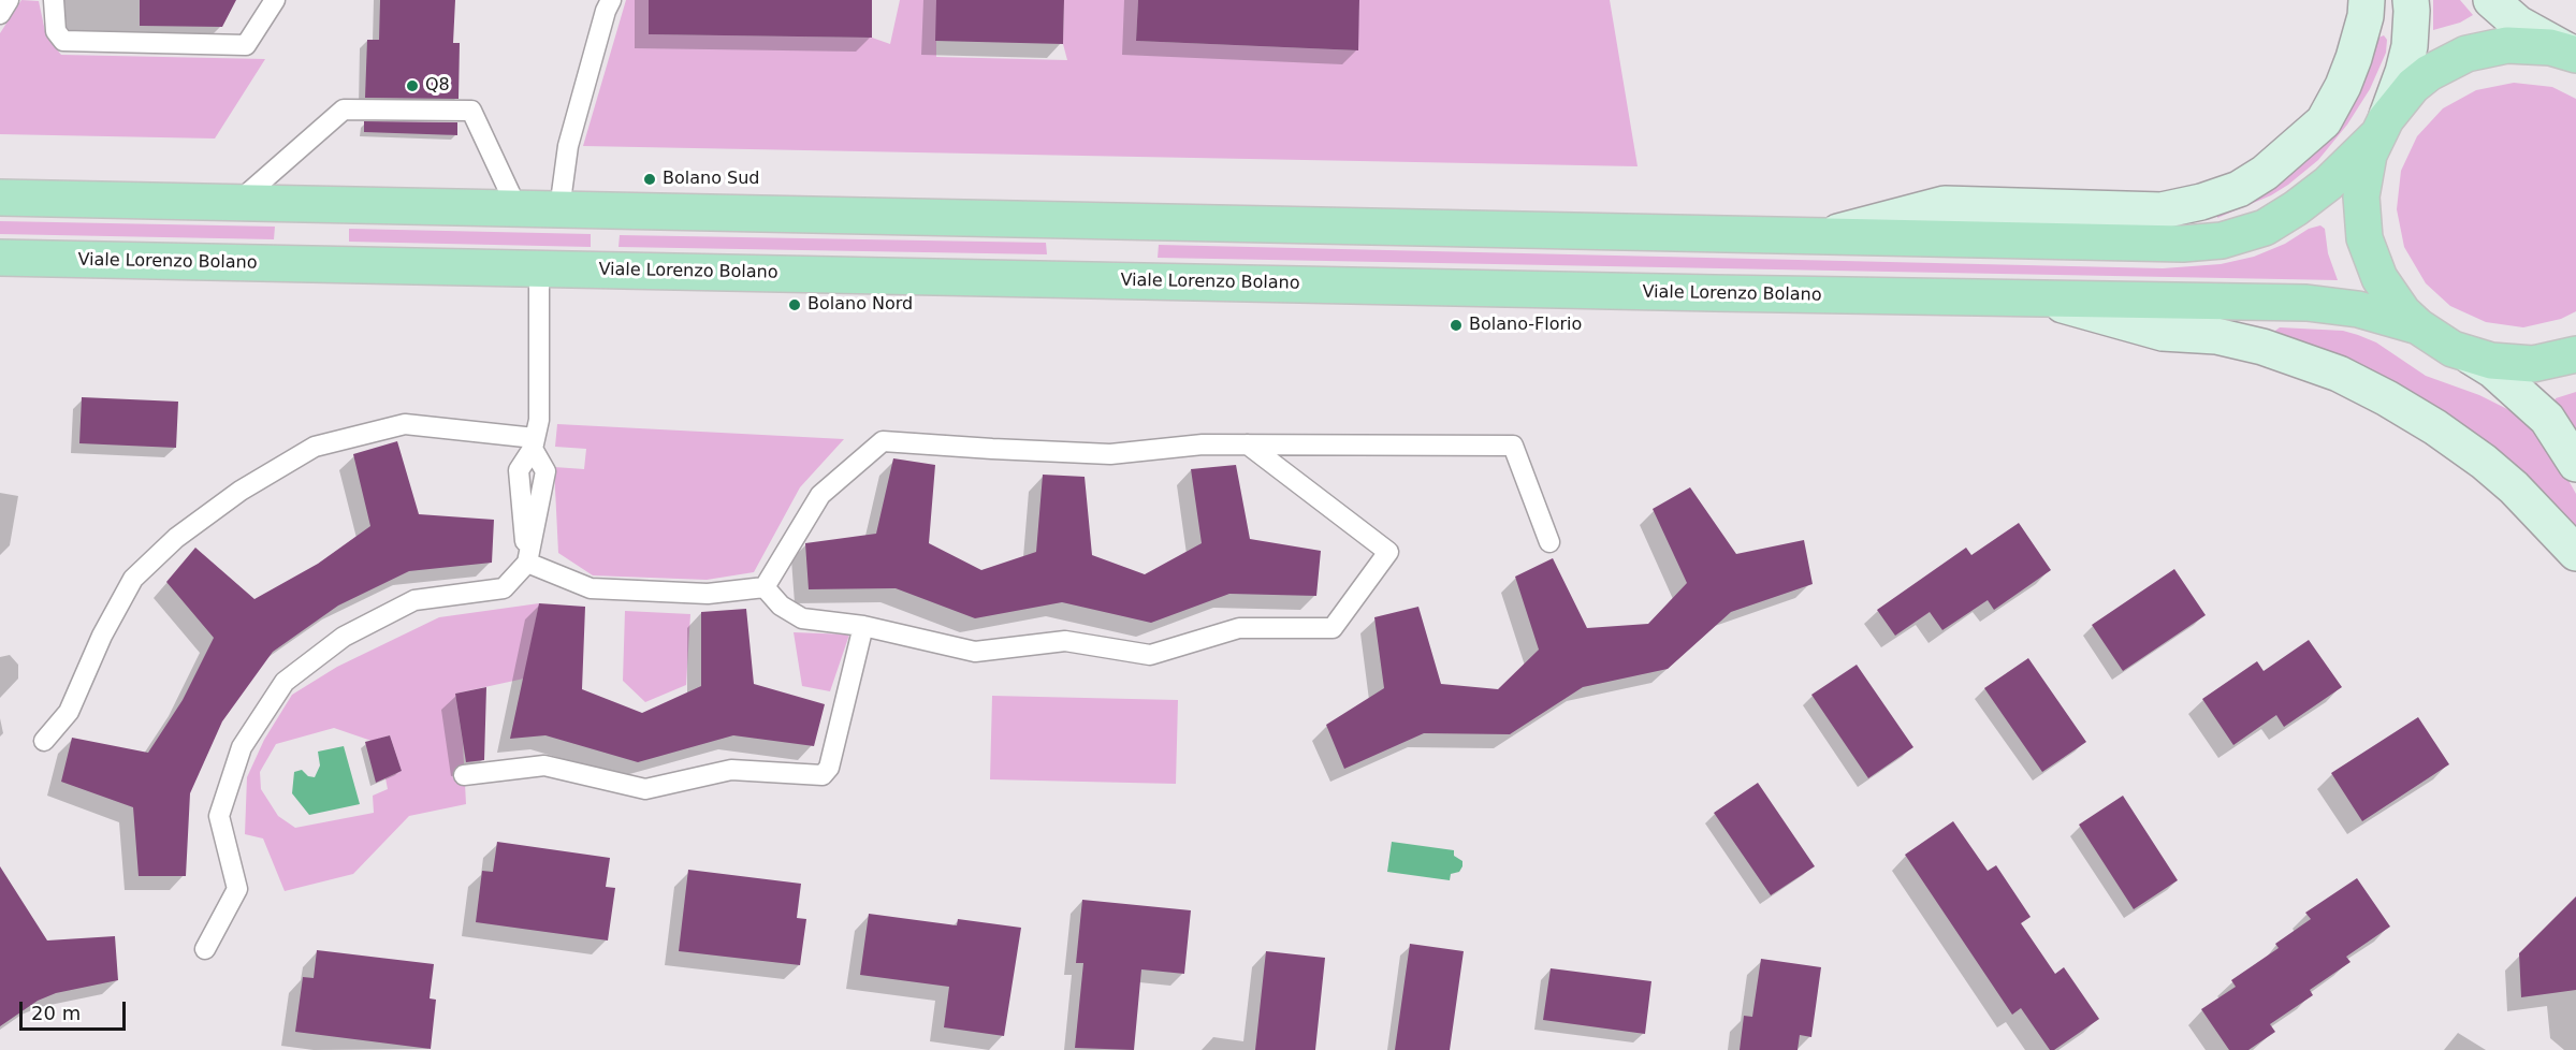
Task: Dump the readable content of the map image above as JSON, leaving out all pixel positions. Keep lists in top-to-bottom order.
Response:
{
  "streets": {
    "main road": ["Viale Lorenzo Bolano"]
  },
  "places": [
    "Q8",
    "Bolano Sud",
    "Bolano Nord",
    "Bolano-Florio"
  ],
  "scale_bar": "20 m"
}
